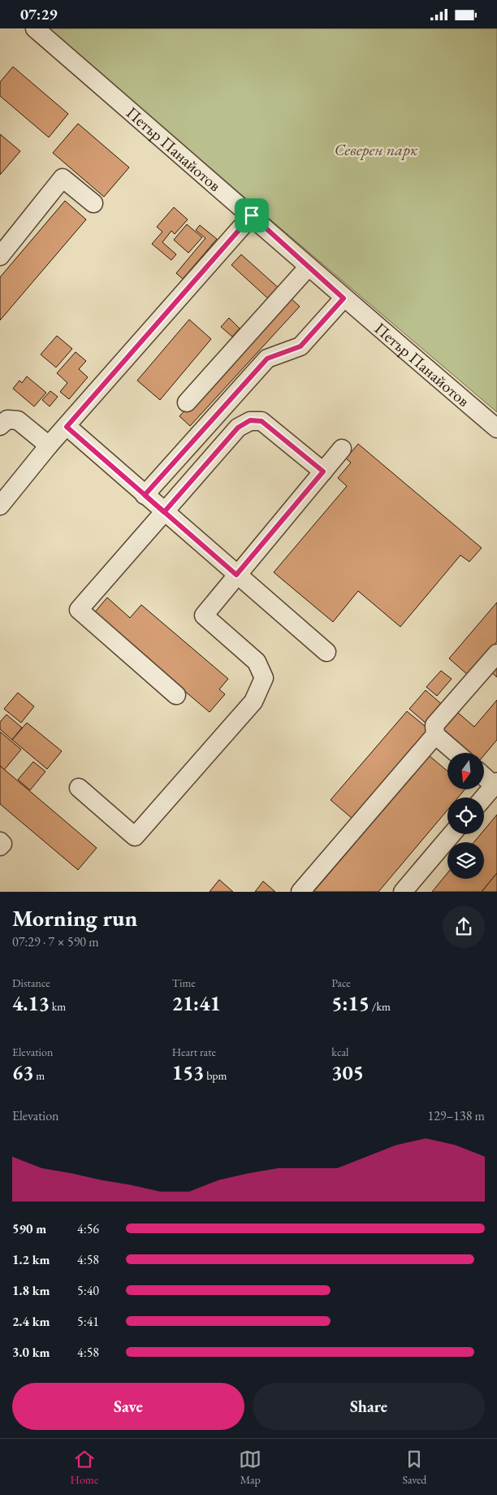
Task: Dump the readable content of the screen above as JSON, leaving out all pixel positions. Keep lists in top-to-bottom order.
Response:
{
  "streets": {
    "street": ["Петър Панайотов"]
  },
  "parks": ["Северен парк"],
  "north": "bottom",
  "page": {
    "status": "07:29",
    "heading": ["Morning run", "07:29 · 7 × 590 m"],
    "stats": [
      ["Distance", "4.13 km"],
      ["Time", "21:41"],
      ["Pace", "5:15 /km"],
      ["Elevation", "63 m"],
      ["Heart rate", "153 bpm"],
      ["kcal", "305"]
    ],
    "chart": ["Elevation", "129–138 m"],
    "list": [
      {
        "name": "590 m",
        "note": "4:56"
      },
      {
        "name": "1.2 km",
        "note": "4:58"
      },
      {
        "name": "1.8 km",
        "note": "5:40"
      },
      {
        "name": "2.4 km",
        "note": "5:41"
      },
      {
        "name": "3.0 km",
        "note": "4:58"
      }
    ],
    "buttons": ["Save", "Share"],
    "tabs": ["Home", "Map", "Saved"]
  }
}
